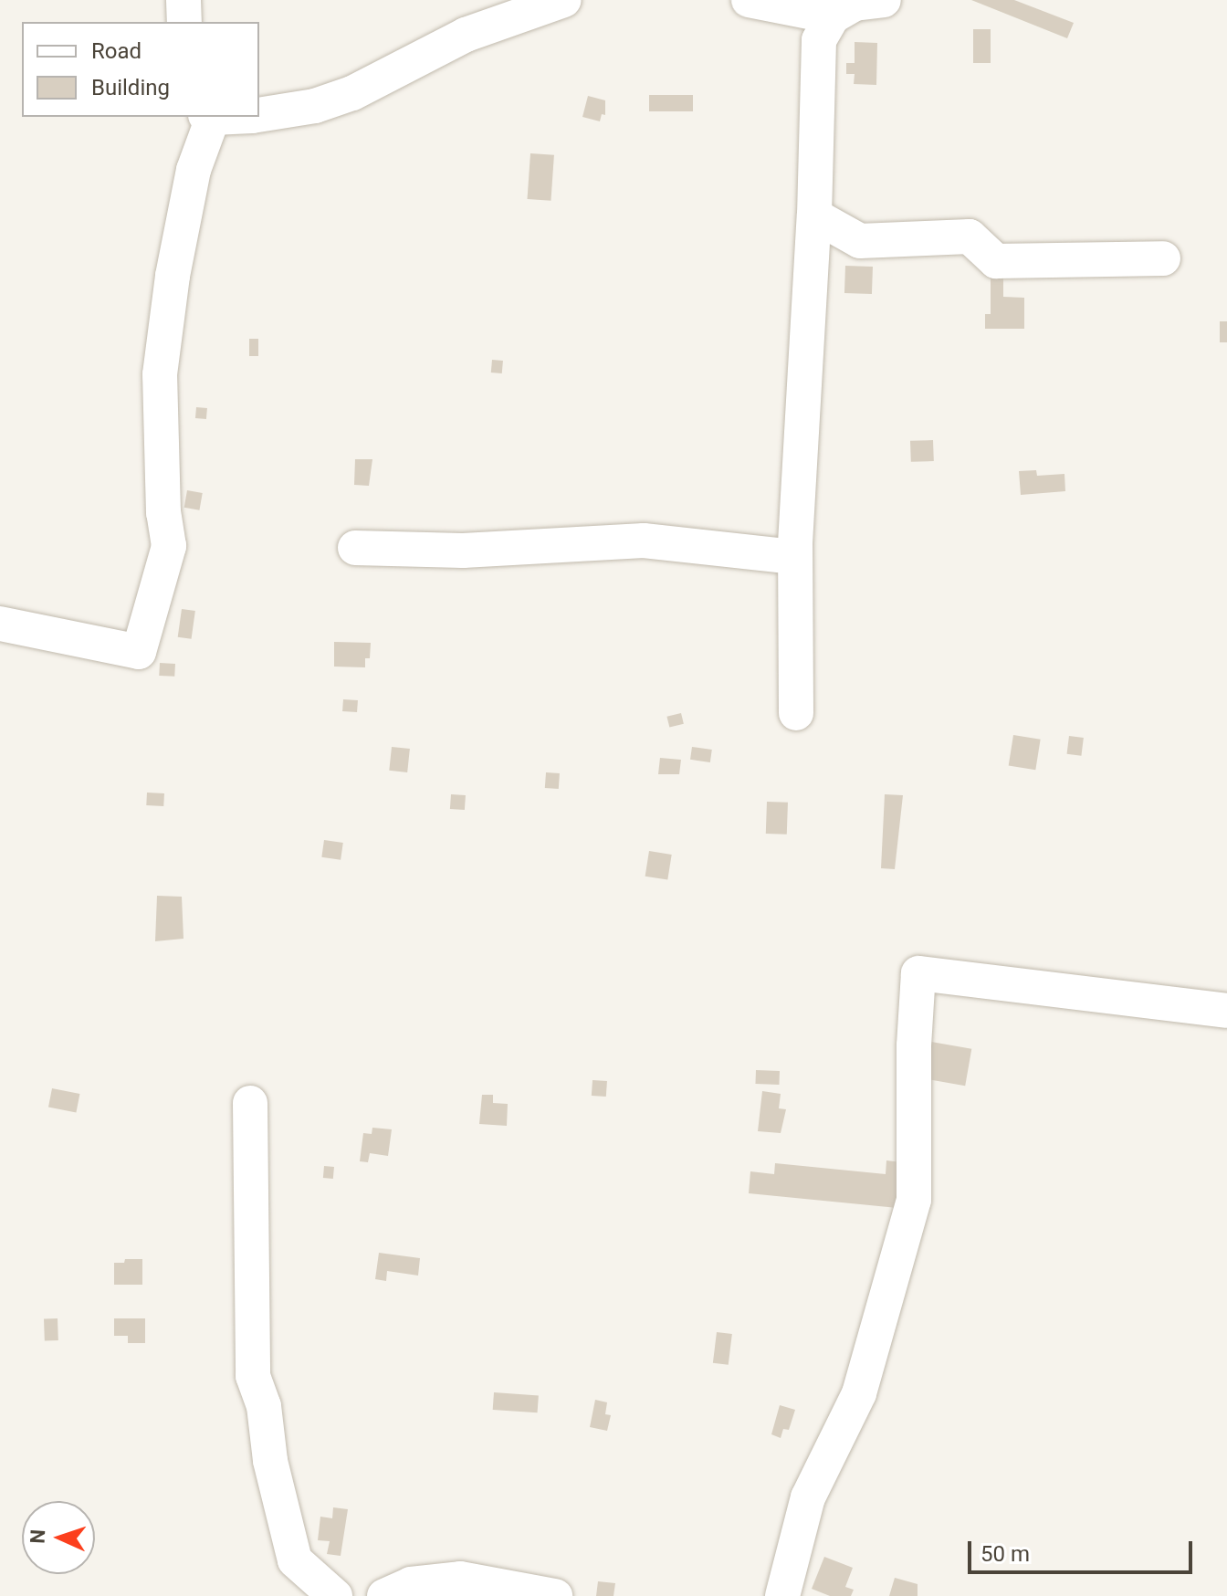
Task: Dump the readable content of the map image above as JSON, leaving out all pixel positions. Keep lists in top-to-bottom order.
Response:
{
  "legend": ["Road", "Building"],
  "scale_bar": "50 m",
  "north": "left"
}
